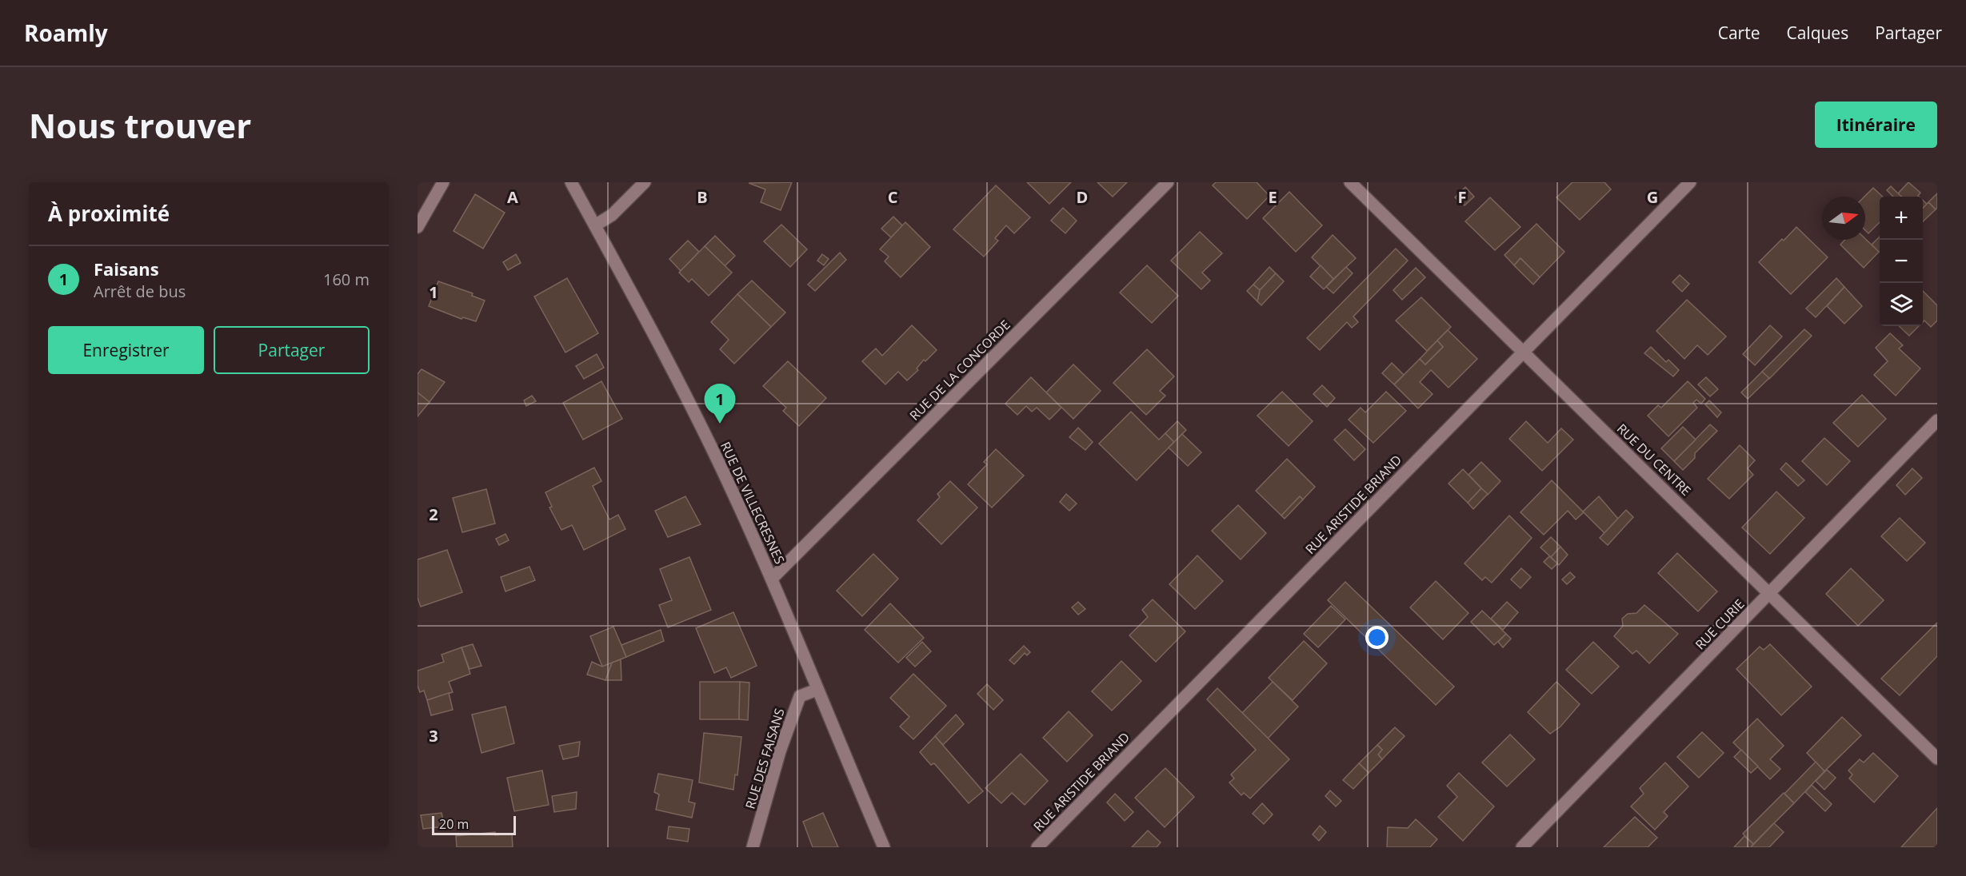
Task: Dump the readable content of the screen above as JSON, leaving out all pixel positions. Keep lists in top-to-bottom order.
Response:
{
  "streets": {
    "street": [
      "RUE DE LA CONCORDE",
      "RUE DU CENTRE",
      "RUE DE VILLECRESNES",
      "RUE ARISTIDE BRIAND",
      "RUE CURIE",
      "RUE DES FAISANS"
    ]
  },
  "crossings": [
    ["RUE DE LA CONCORDE", "RUE DE VILLECRESNES"],
    ["RUE DU CENTRE", "RUE ARISTIDE BRIAND"],
    ["RUE DU CENTRE", "RUE CURIE"],
    ["RUE DE VILLECRESNES", "RUE DES FAISANS"]
  ],
  "scale_bar": "20 m",
  "north": "right",
  "page": {
    "header": "Roamly",
    "nav": ["Carte", "Calques", "Partager"],
    "buttons": [
      "Itinéraire",
      ["Enregistrer", "Partager"]
    ],
    "title": "Nous trouver",
    "heading": "À proximité",
    "map_buttons": ["+", "−"],
    "list": [
      {
        "mark": "1",
        "name": "Faisans",
        "note": "Arrêt de bus",
        "value": "160 m"
      }
    ],
    "pins": "1",
    "scale": "20 m"
  },
  "grid": {
    "columns": [
      "A",
      "B",
      "C",
      "D",
      "E",
      "F",
      "G"
    ],
    "rows": ["1", "2", "3"]
  }
}
